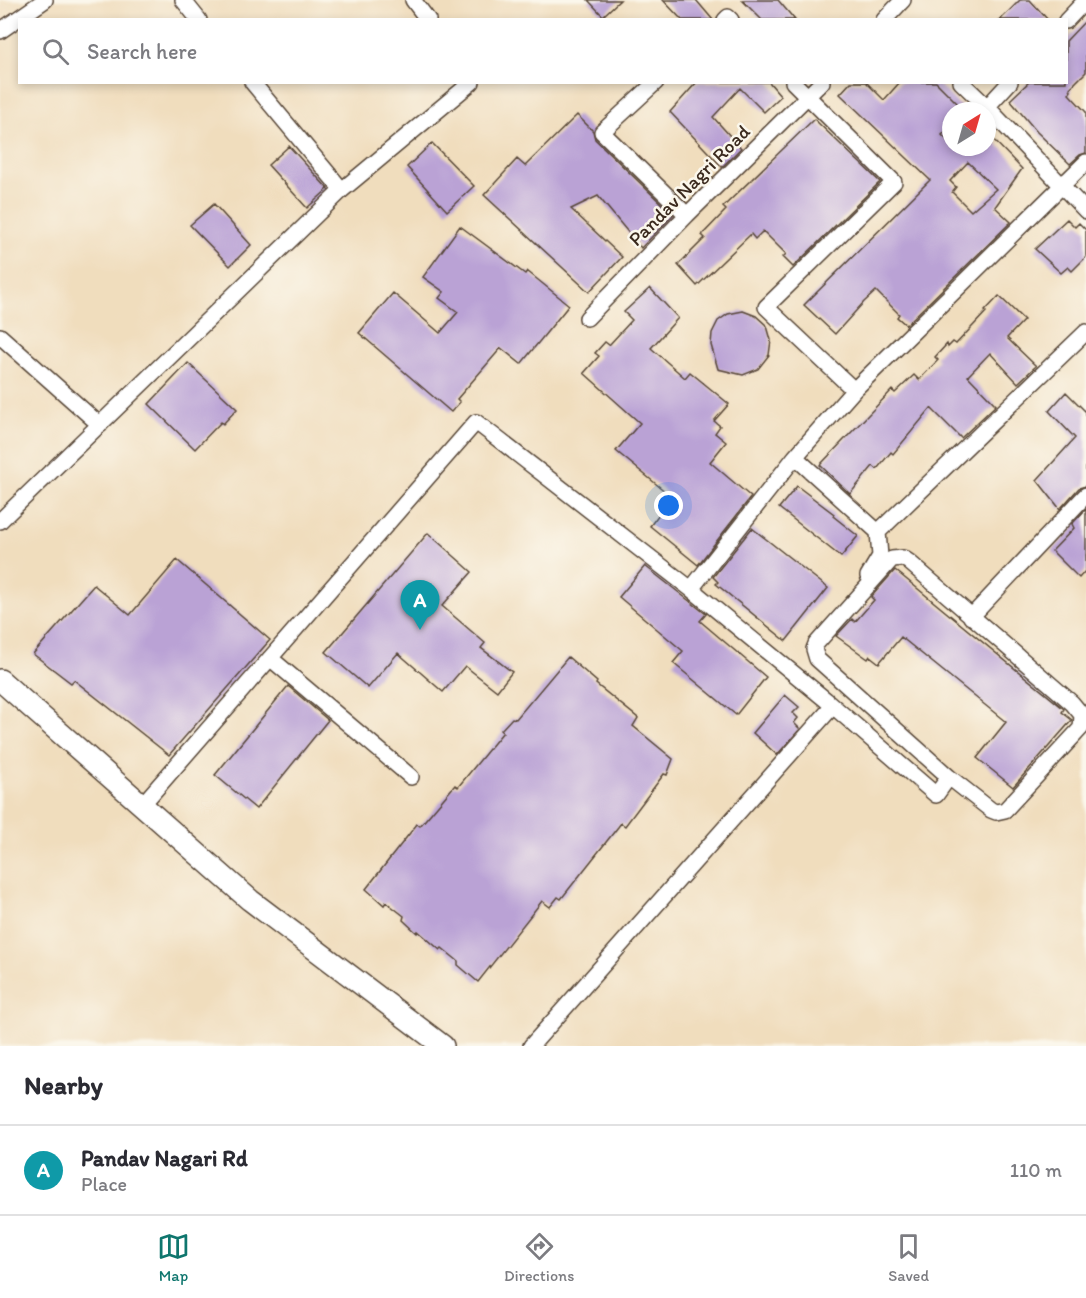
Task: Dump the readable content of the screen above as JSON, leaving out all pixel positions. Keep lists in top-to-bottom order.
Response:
{
  "streets": {
    "street": ["Pandav Nagri Road"]
  },
  "north": "top right",
  "page": {
    "search": "Search here",
    "pins": "A",
    "heading": "Nearby",
    "list": [
      {
        "mark": "A",
        "name": "Pandav Nagari Rd",
        "note": "Place",
        "value": "110 m"
      }
    ],
    "nav": ["Map", "Directions", "Saved"]
  }
}
